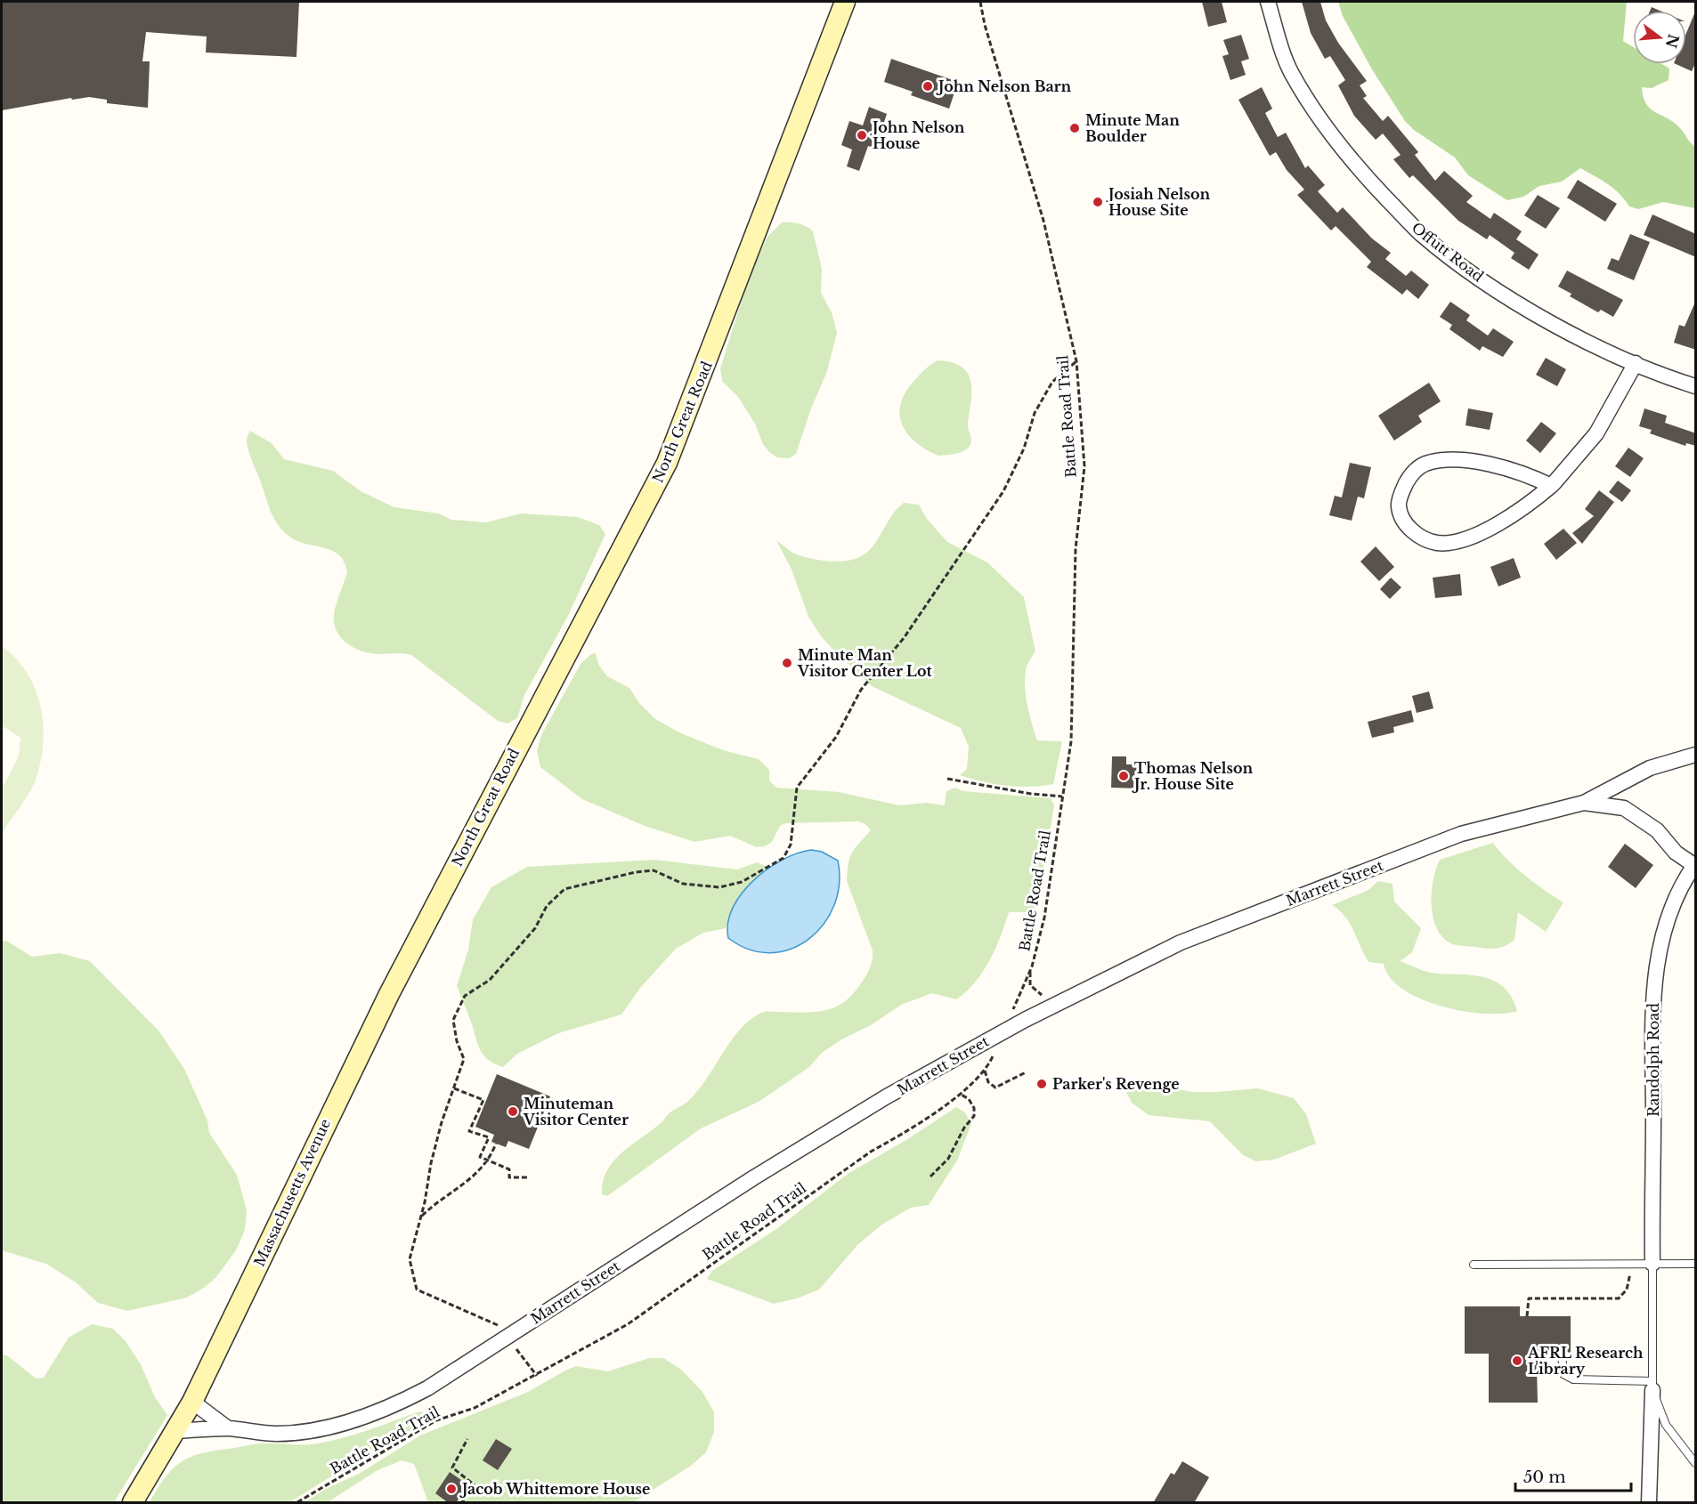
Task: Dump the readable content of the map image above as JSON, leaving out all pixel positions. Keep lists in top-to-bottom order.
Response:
{
  "streets": {
    "main road": ["North Great Road", "Massachusetts Avenue"],
    "street": ["Offutt Road", "Marrett Street", "Randolph Road"],
    "path": ["Battle Road Trail"]
  },
  "crossings": [
    ["Battle Road Trail", "Marrett Street"],
    ["North Great Road", "Massachusetts Avenue"],
    ["Marrett Street", "Massachusetts Avenue"]
  ],
  "places": [
    "John Nelson Barn",
    "Minute Man Boulder",
    "John Nelson House",
    "Josiah Nelson House Site",
    "Minute Man Visitor Center Lot",
    "Thomas Nelson Jr. House Site",
    "Parker's Revenge",
    "Minuteman Visitor Center",
    "AFRL Research Library",
    "Jacob Whittemore House"
  ],
  "scale_bar": "50 m",
  "north": "right"
}
